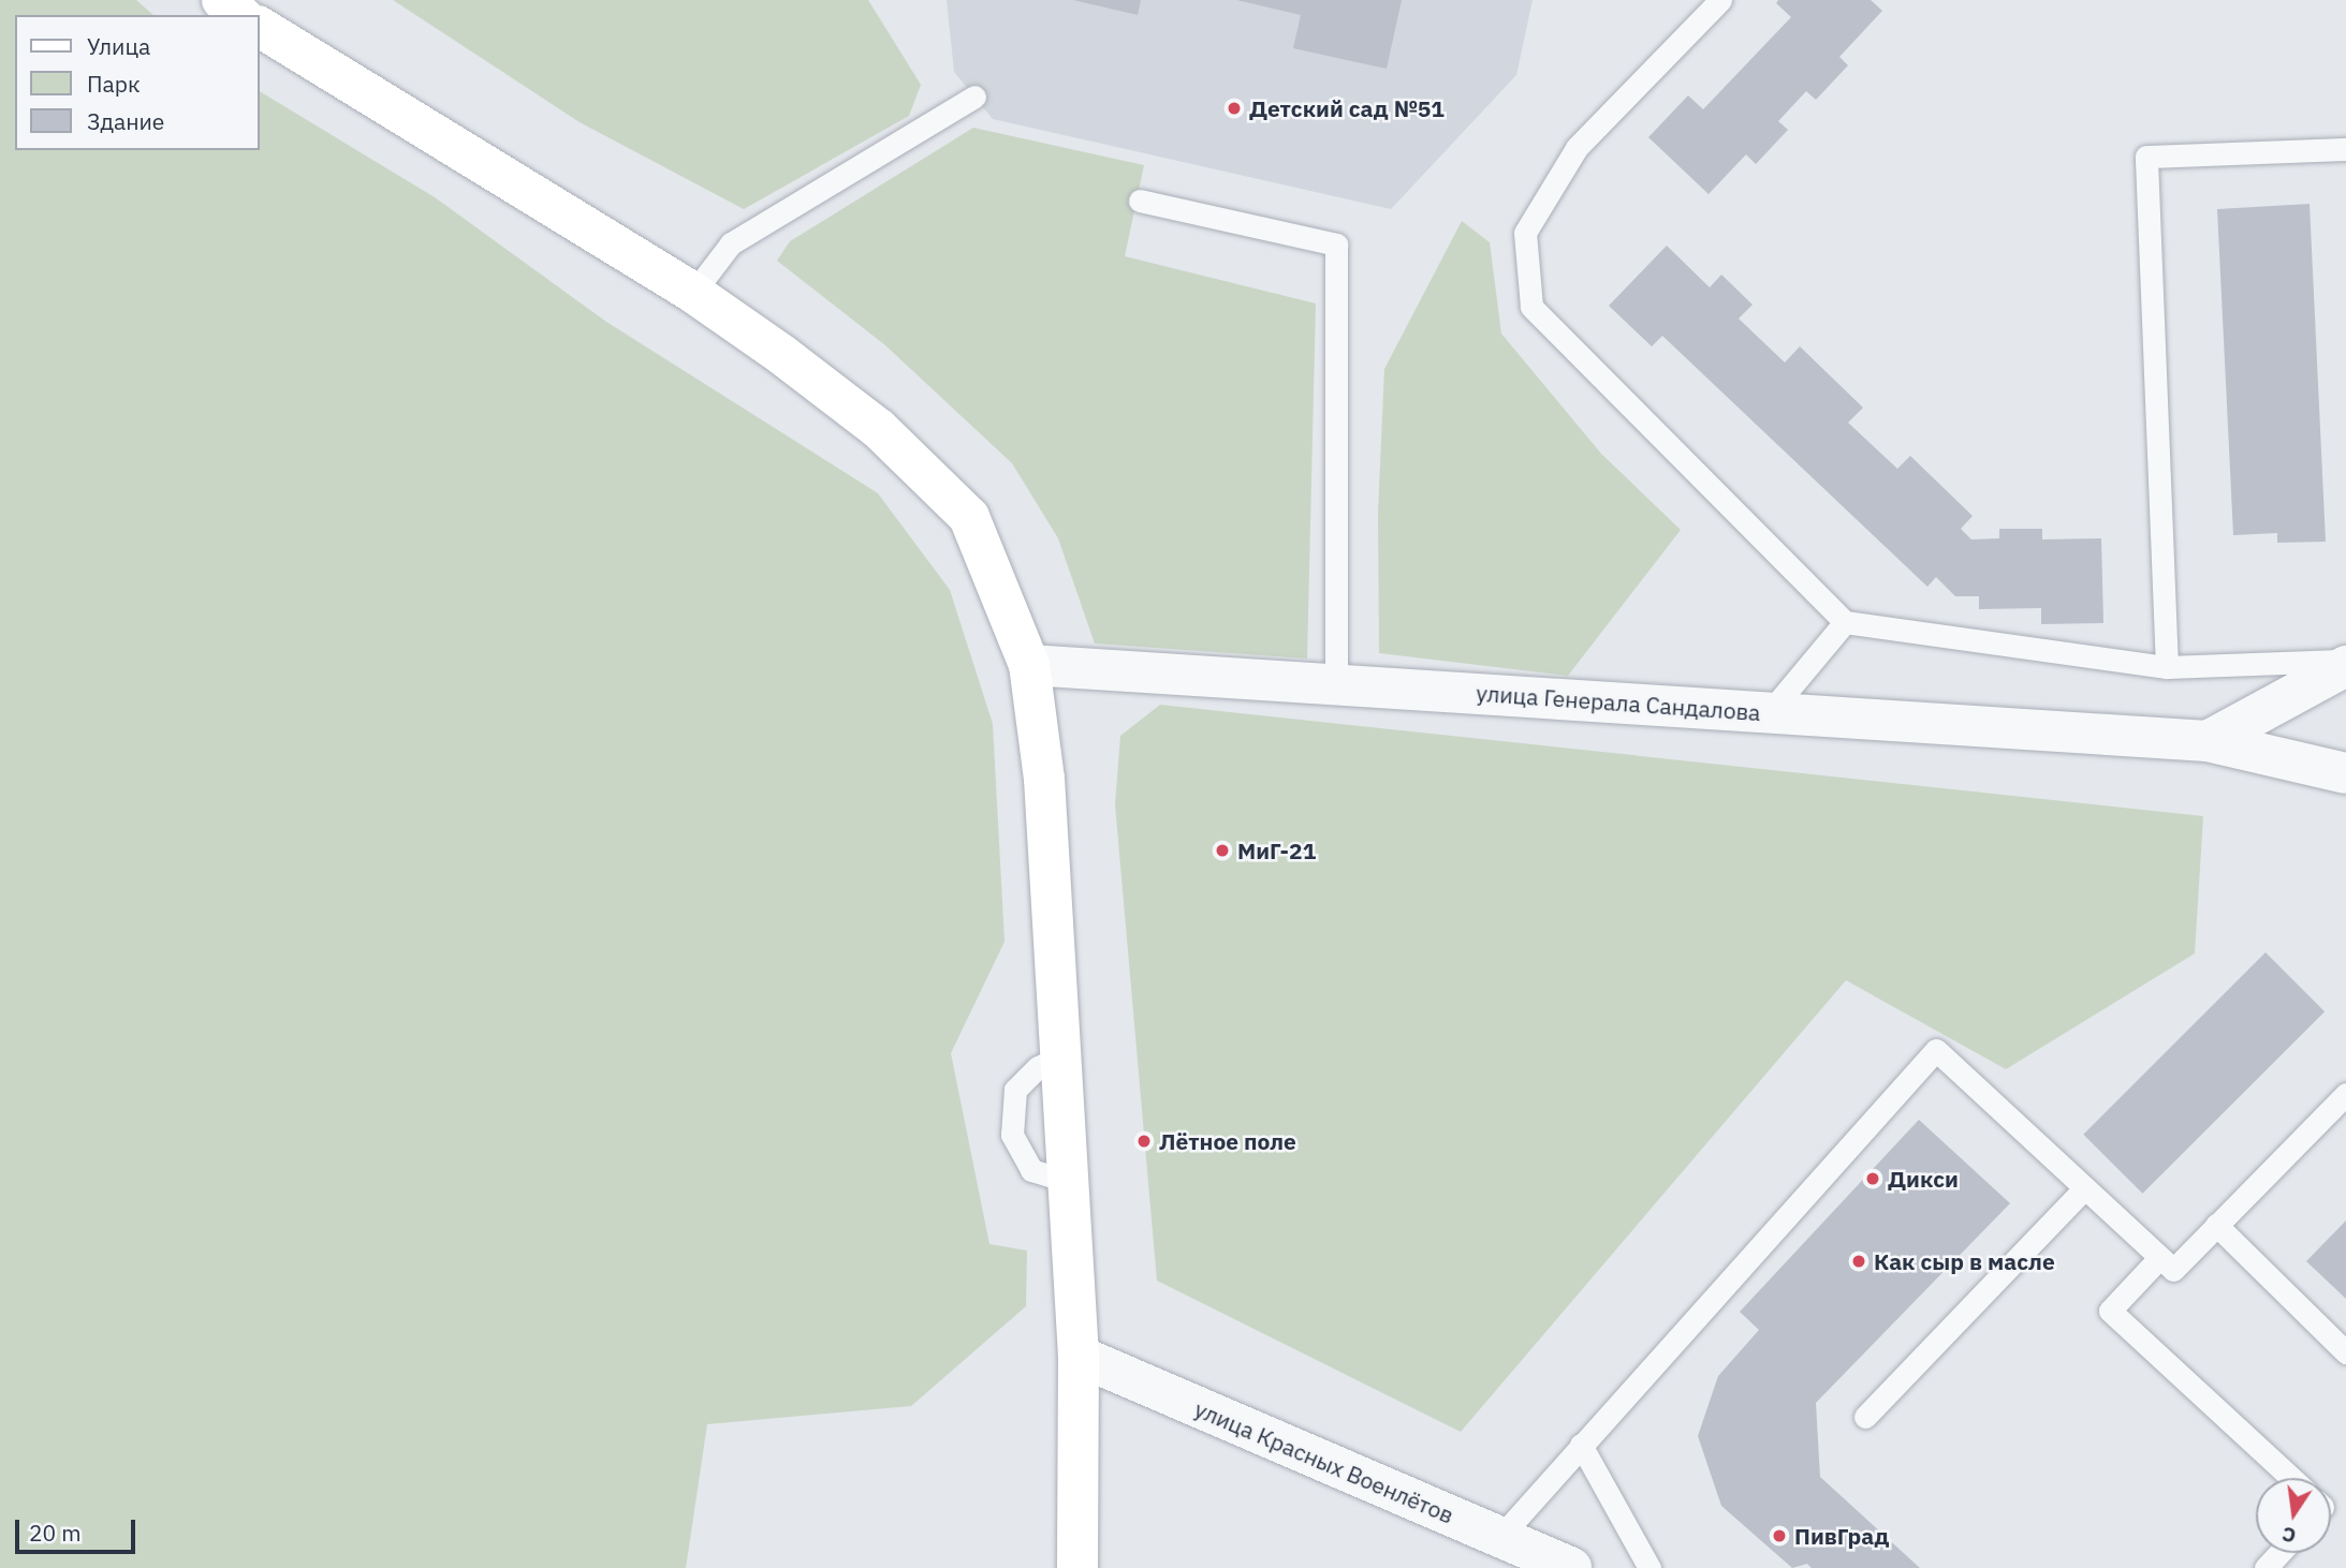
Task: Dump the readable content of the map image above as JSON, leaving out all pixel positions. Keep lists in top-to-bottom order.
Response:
{
  "streets": {
    "street": ["улица Генерала Сандалова", "улица Красных Военлётов"]
  },
  "places": [
    "Детский сад №51",
    "МиГ-21",
    "Лётное поле",
    "Дикси",
    "Как сыр в масле",
    "ПивГрад"
  ],
  "legend": ["Улица", "Парк", "Здание"],
  "scale_bar": "20 m",
  "north": "bottom"
}
